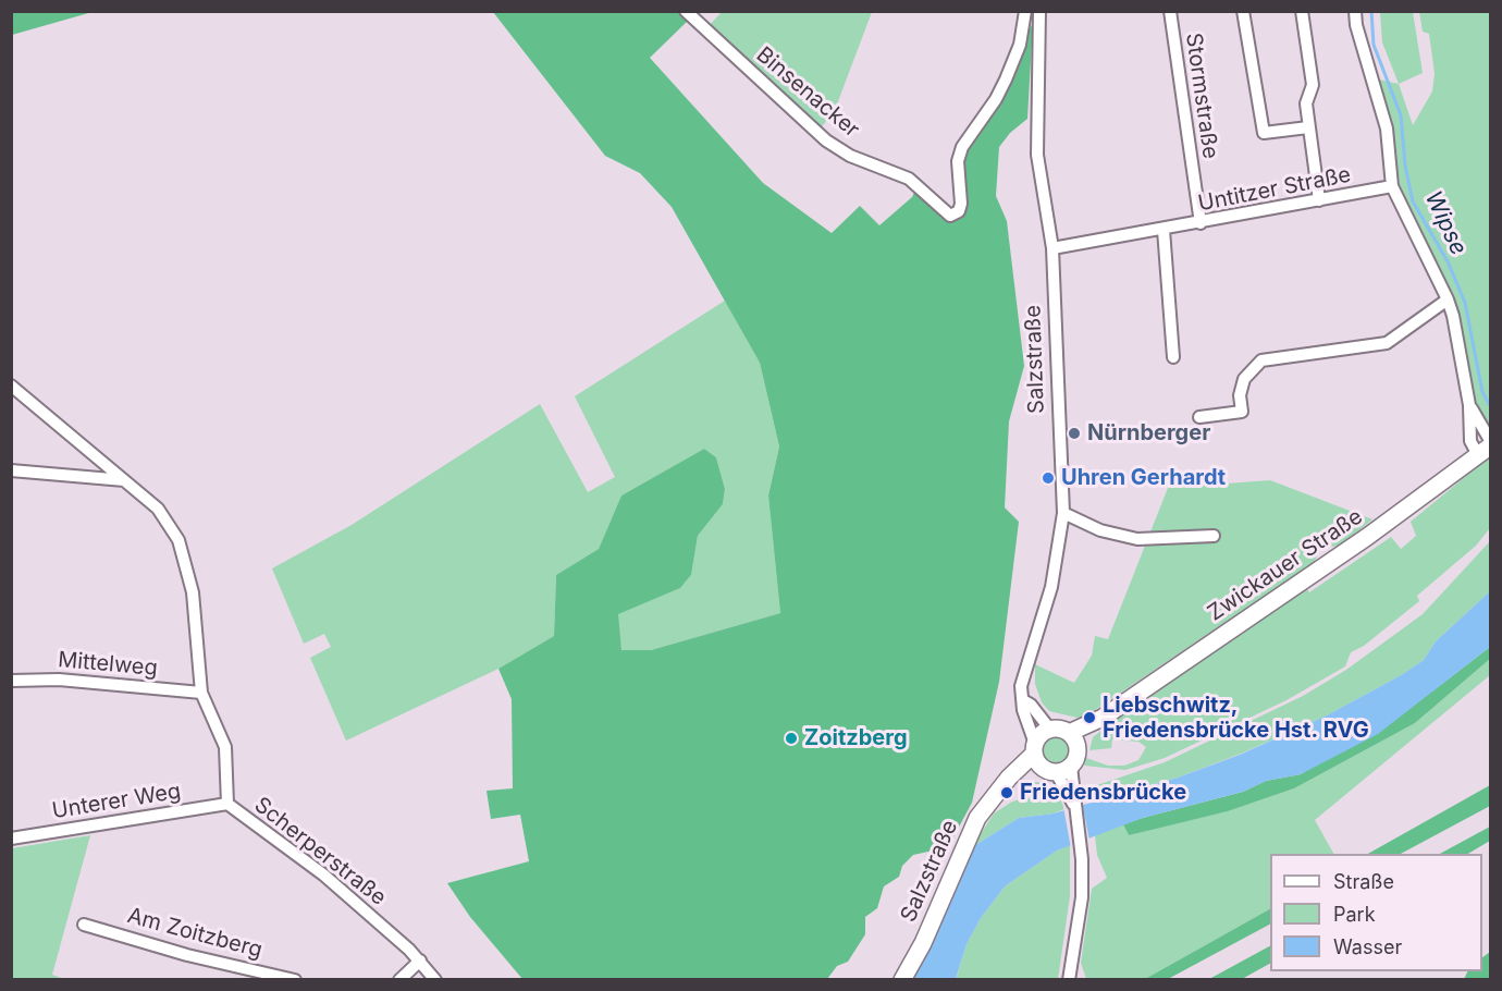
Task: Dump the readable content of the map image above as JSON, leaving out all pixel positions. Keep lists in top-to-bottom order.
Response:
{
  "streets": {
    "main road": ["Salzstraße", "Zwickauer Straße"],
    "street": [
      "Binsenacker",
      "Stormstraße",
      "Untitzer Straße",
      "Mittelweg",
      "Unterer Weg",
      "Scherperstraße",
      "Am Zoitzberg"
    ]
  },
  "crossings": [
    ["Stormstraße", "Untitzer Straße"],
    ["Untitzer Straße", "Salzstraße"],
    ["Mittelweg", "Scherperstraße"],
    ["Unterer Weg", "Scherperstraße"]
  ],
  "water": ["Wipse"],
  "places": [
    "Nürnberger",
    "Uhren Gerhardt",
    "Liebschwitz, Friedensbrücke Hst. RVG",
    "Zoitzberg",
    "Friedensbrücke"
  ],
  "legend": ["Straße", "Park", "Wasser"]
}
